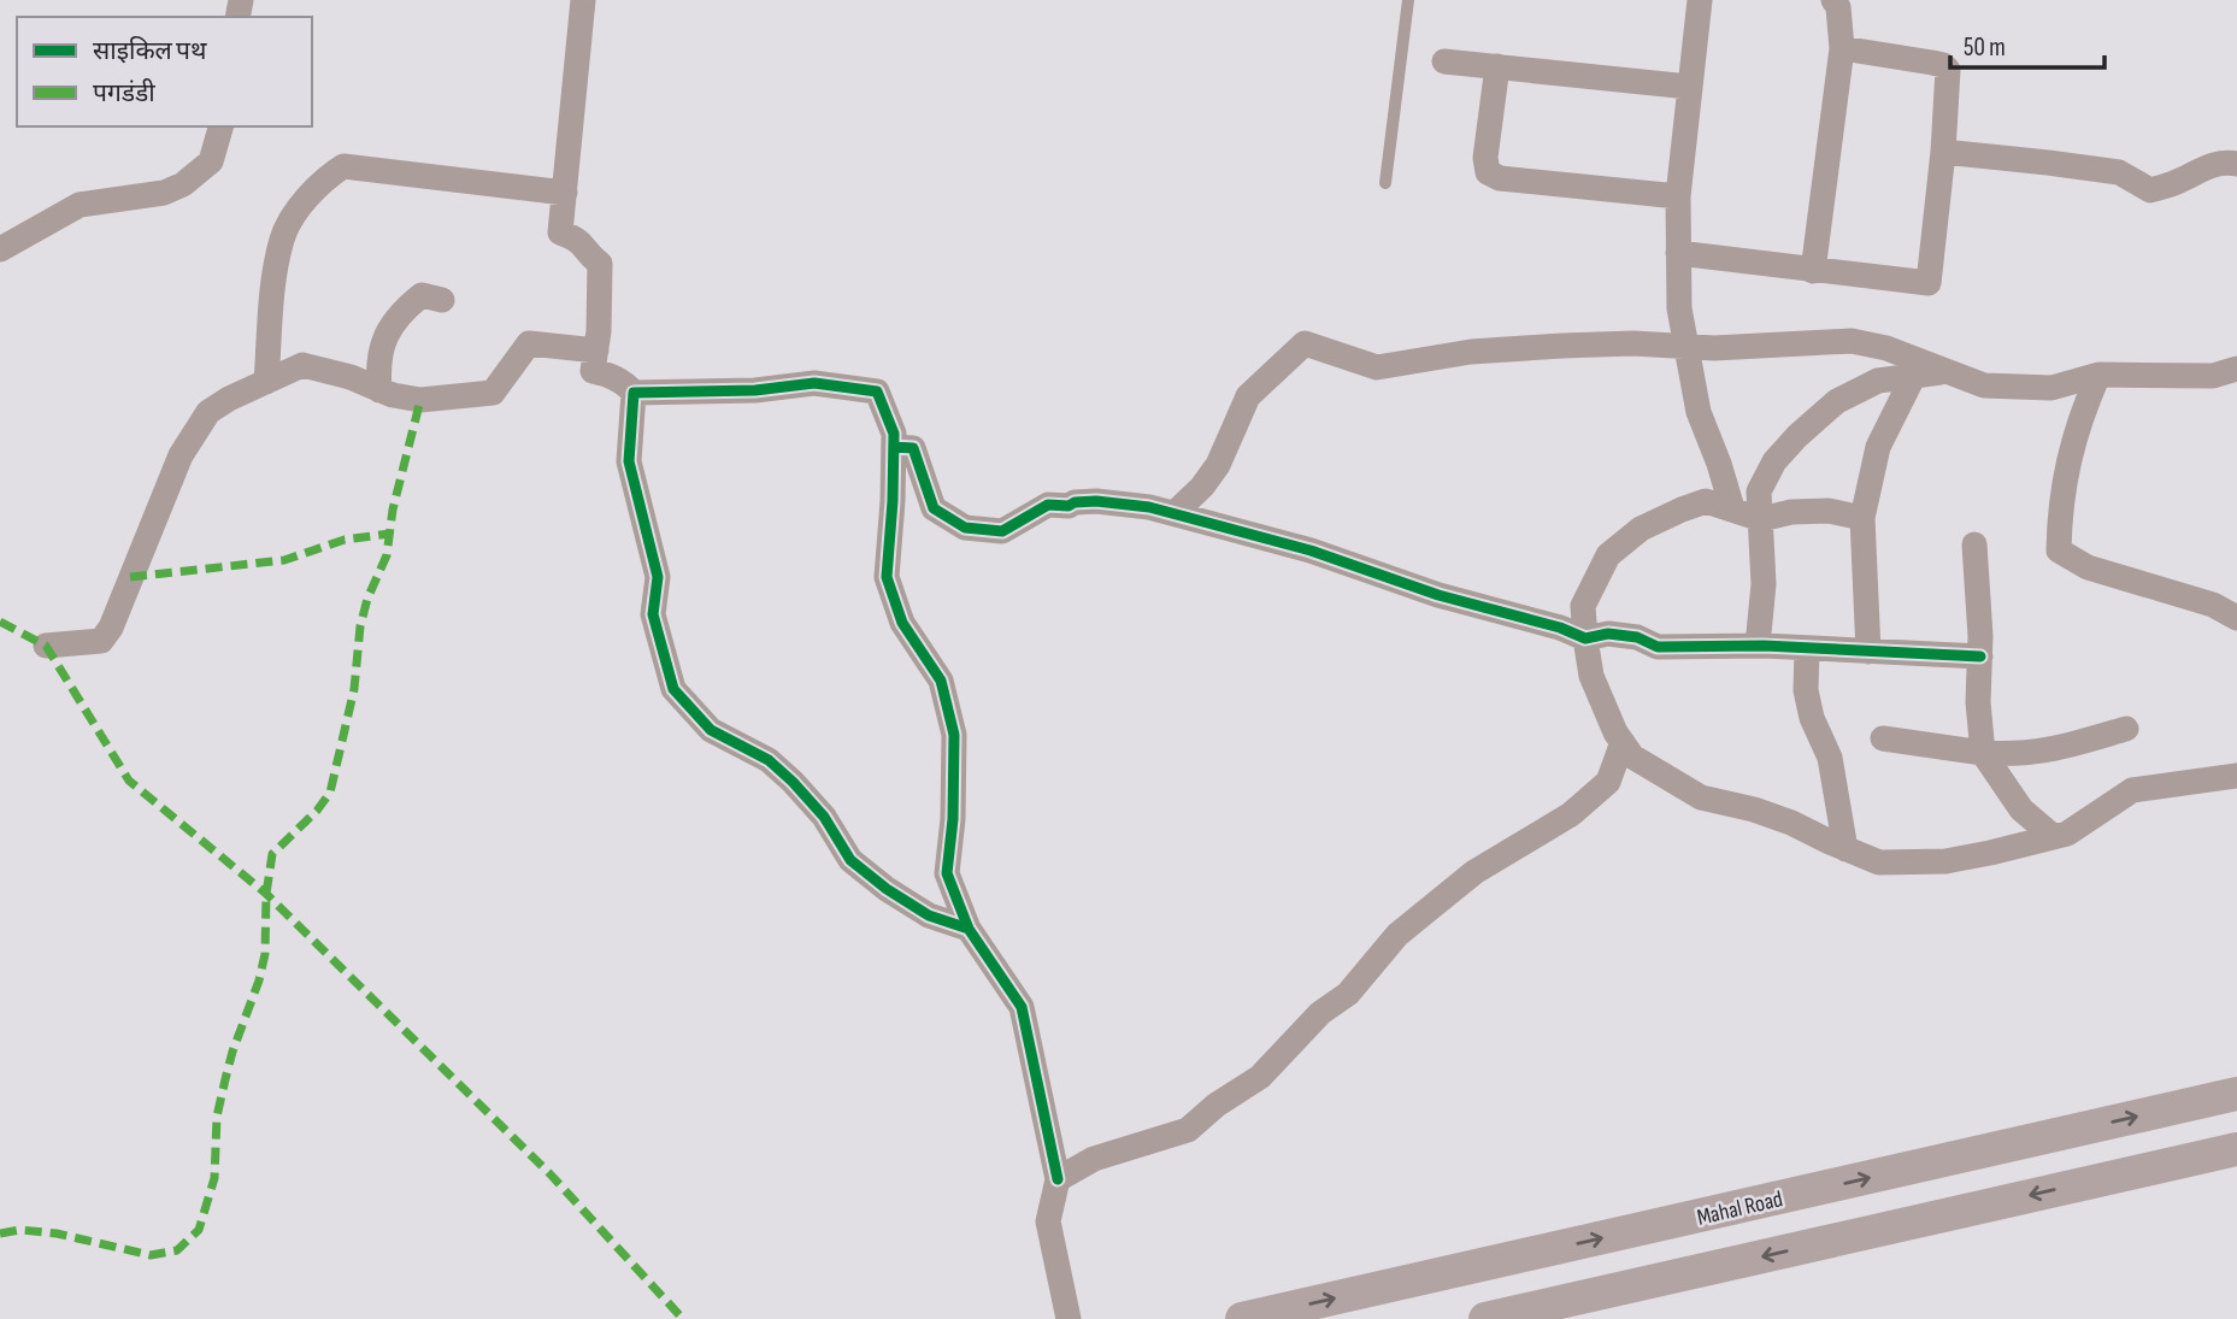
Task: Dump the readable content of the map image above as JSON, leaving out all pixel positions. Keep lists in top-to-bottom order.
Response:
{
  "streets": {
    "main road": ["Mahal Road"]
  },
  "legend": ["साइकिल पथ", "पगडंडी"],
  "scale_bar": "50 m"
}
